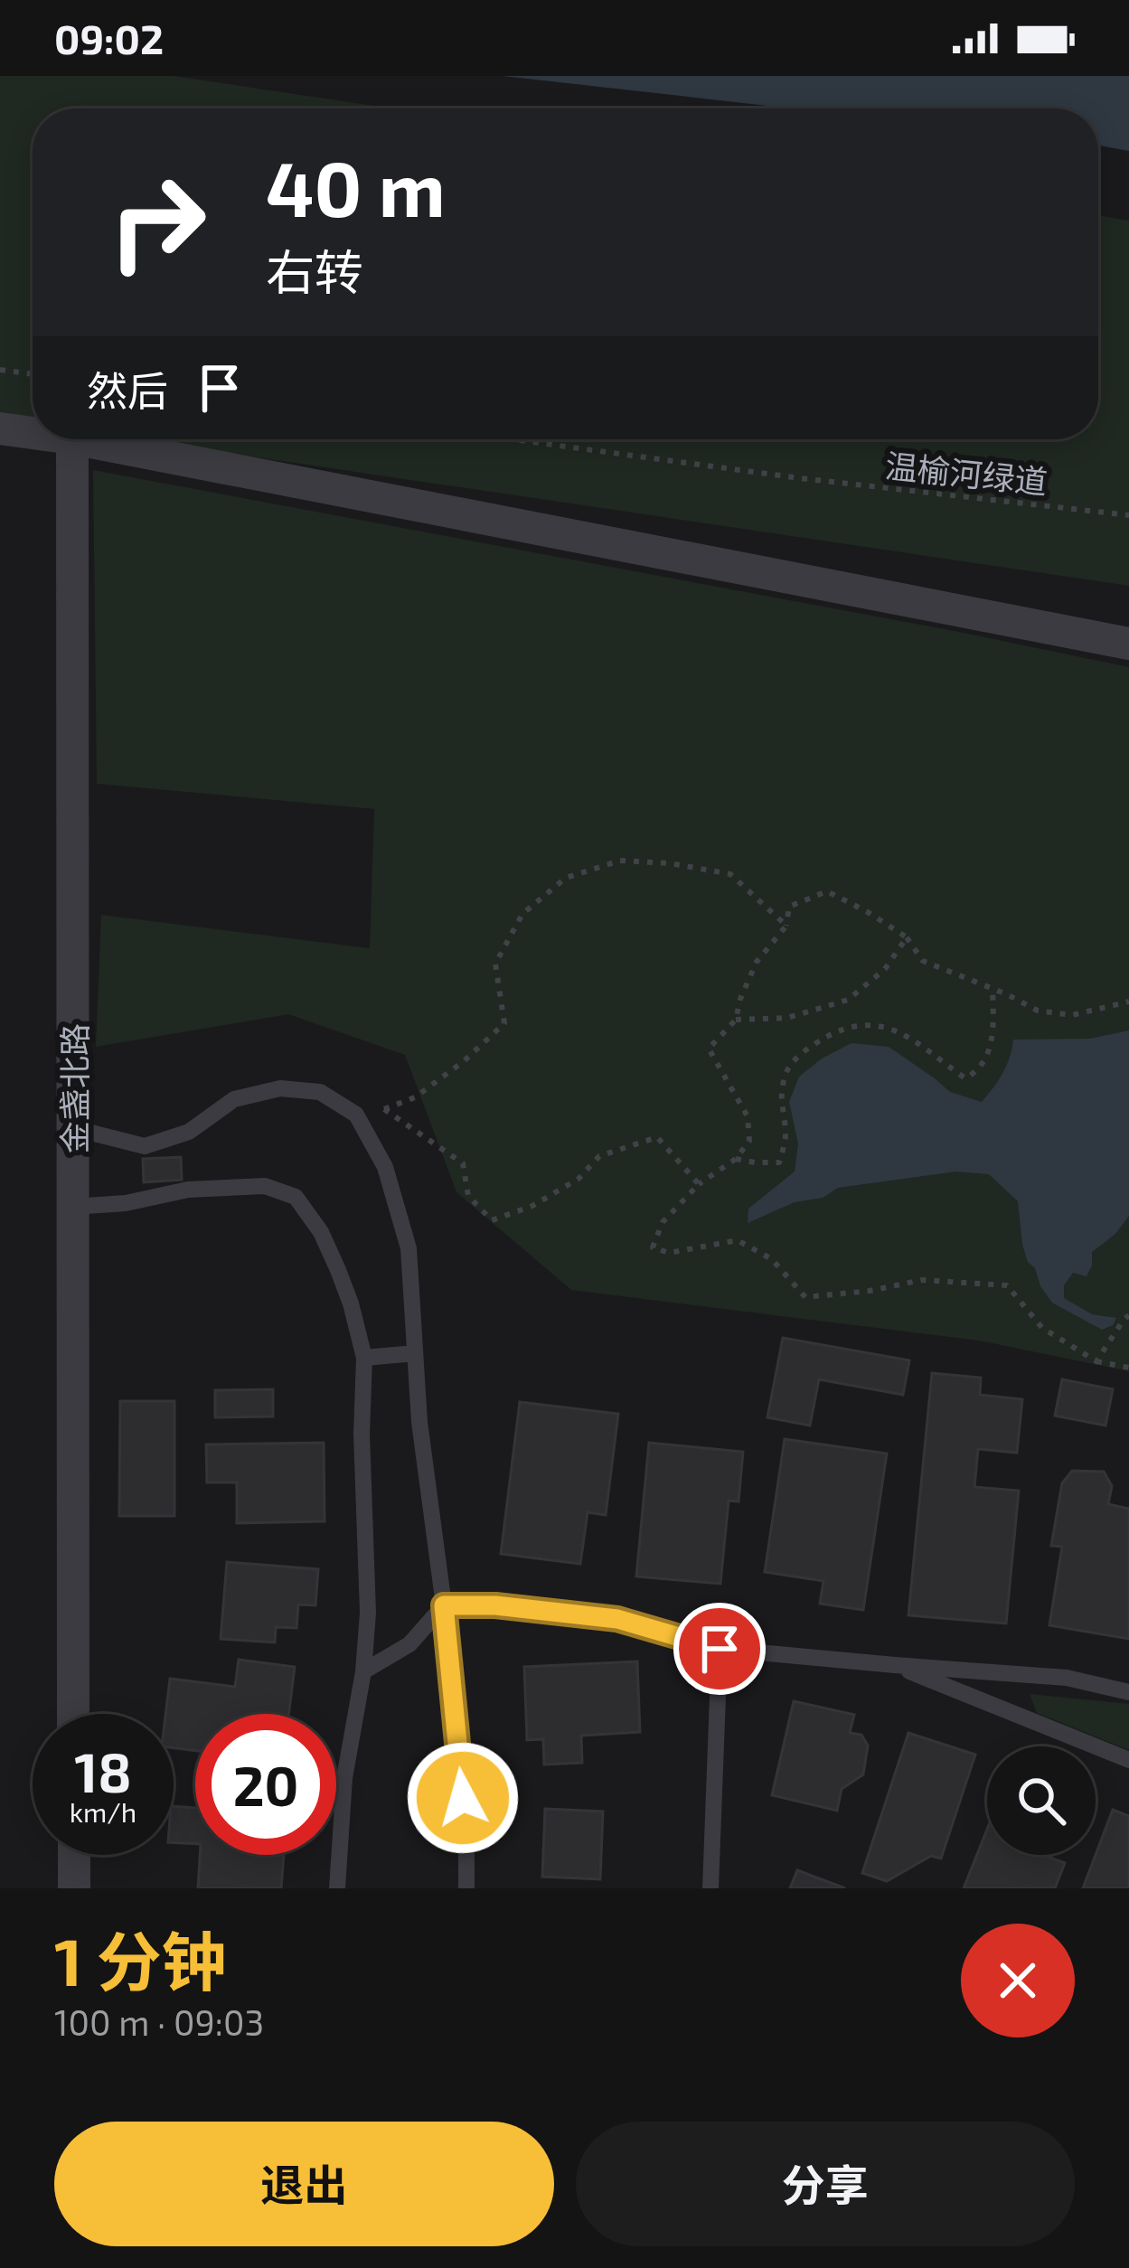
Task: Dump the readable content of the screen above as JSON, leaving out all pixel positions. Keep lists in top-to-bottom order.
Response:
{
  "streets": {
    "street": ["金盏北路"],
    "path": ["温榆河绿道"]
  },
  "page": {
    "status": "09:02",
    "turn": ["40 m", "右转"],
    "then": "然后",
    "speed": "18 km/h",
    "limit": "20",
    "heading": ["1 分钟", "100 m · 09:03"],
    "buttons": ["退出", "分享"]
  }
}
